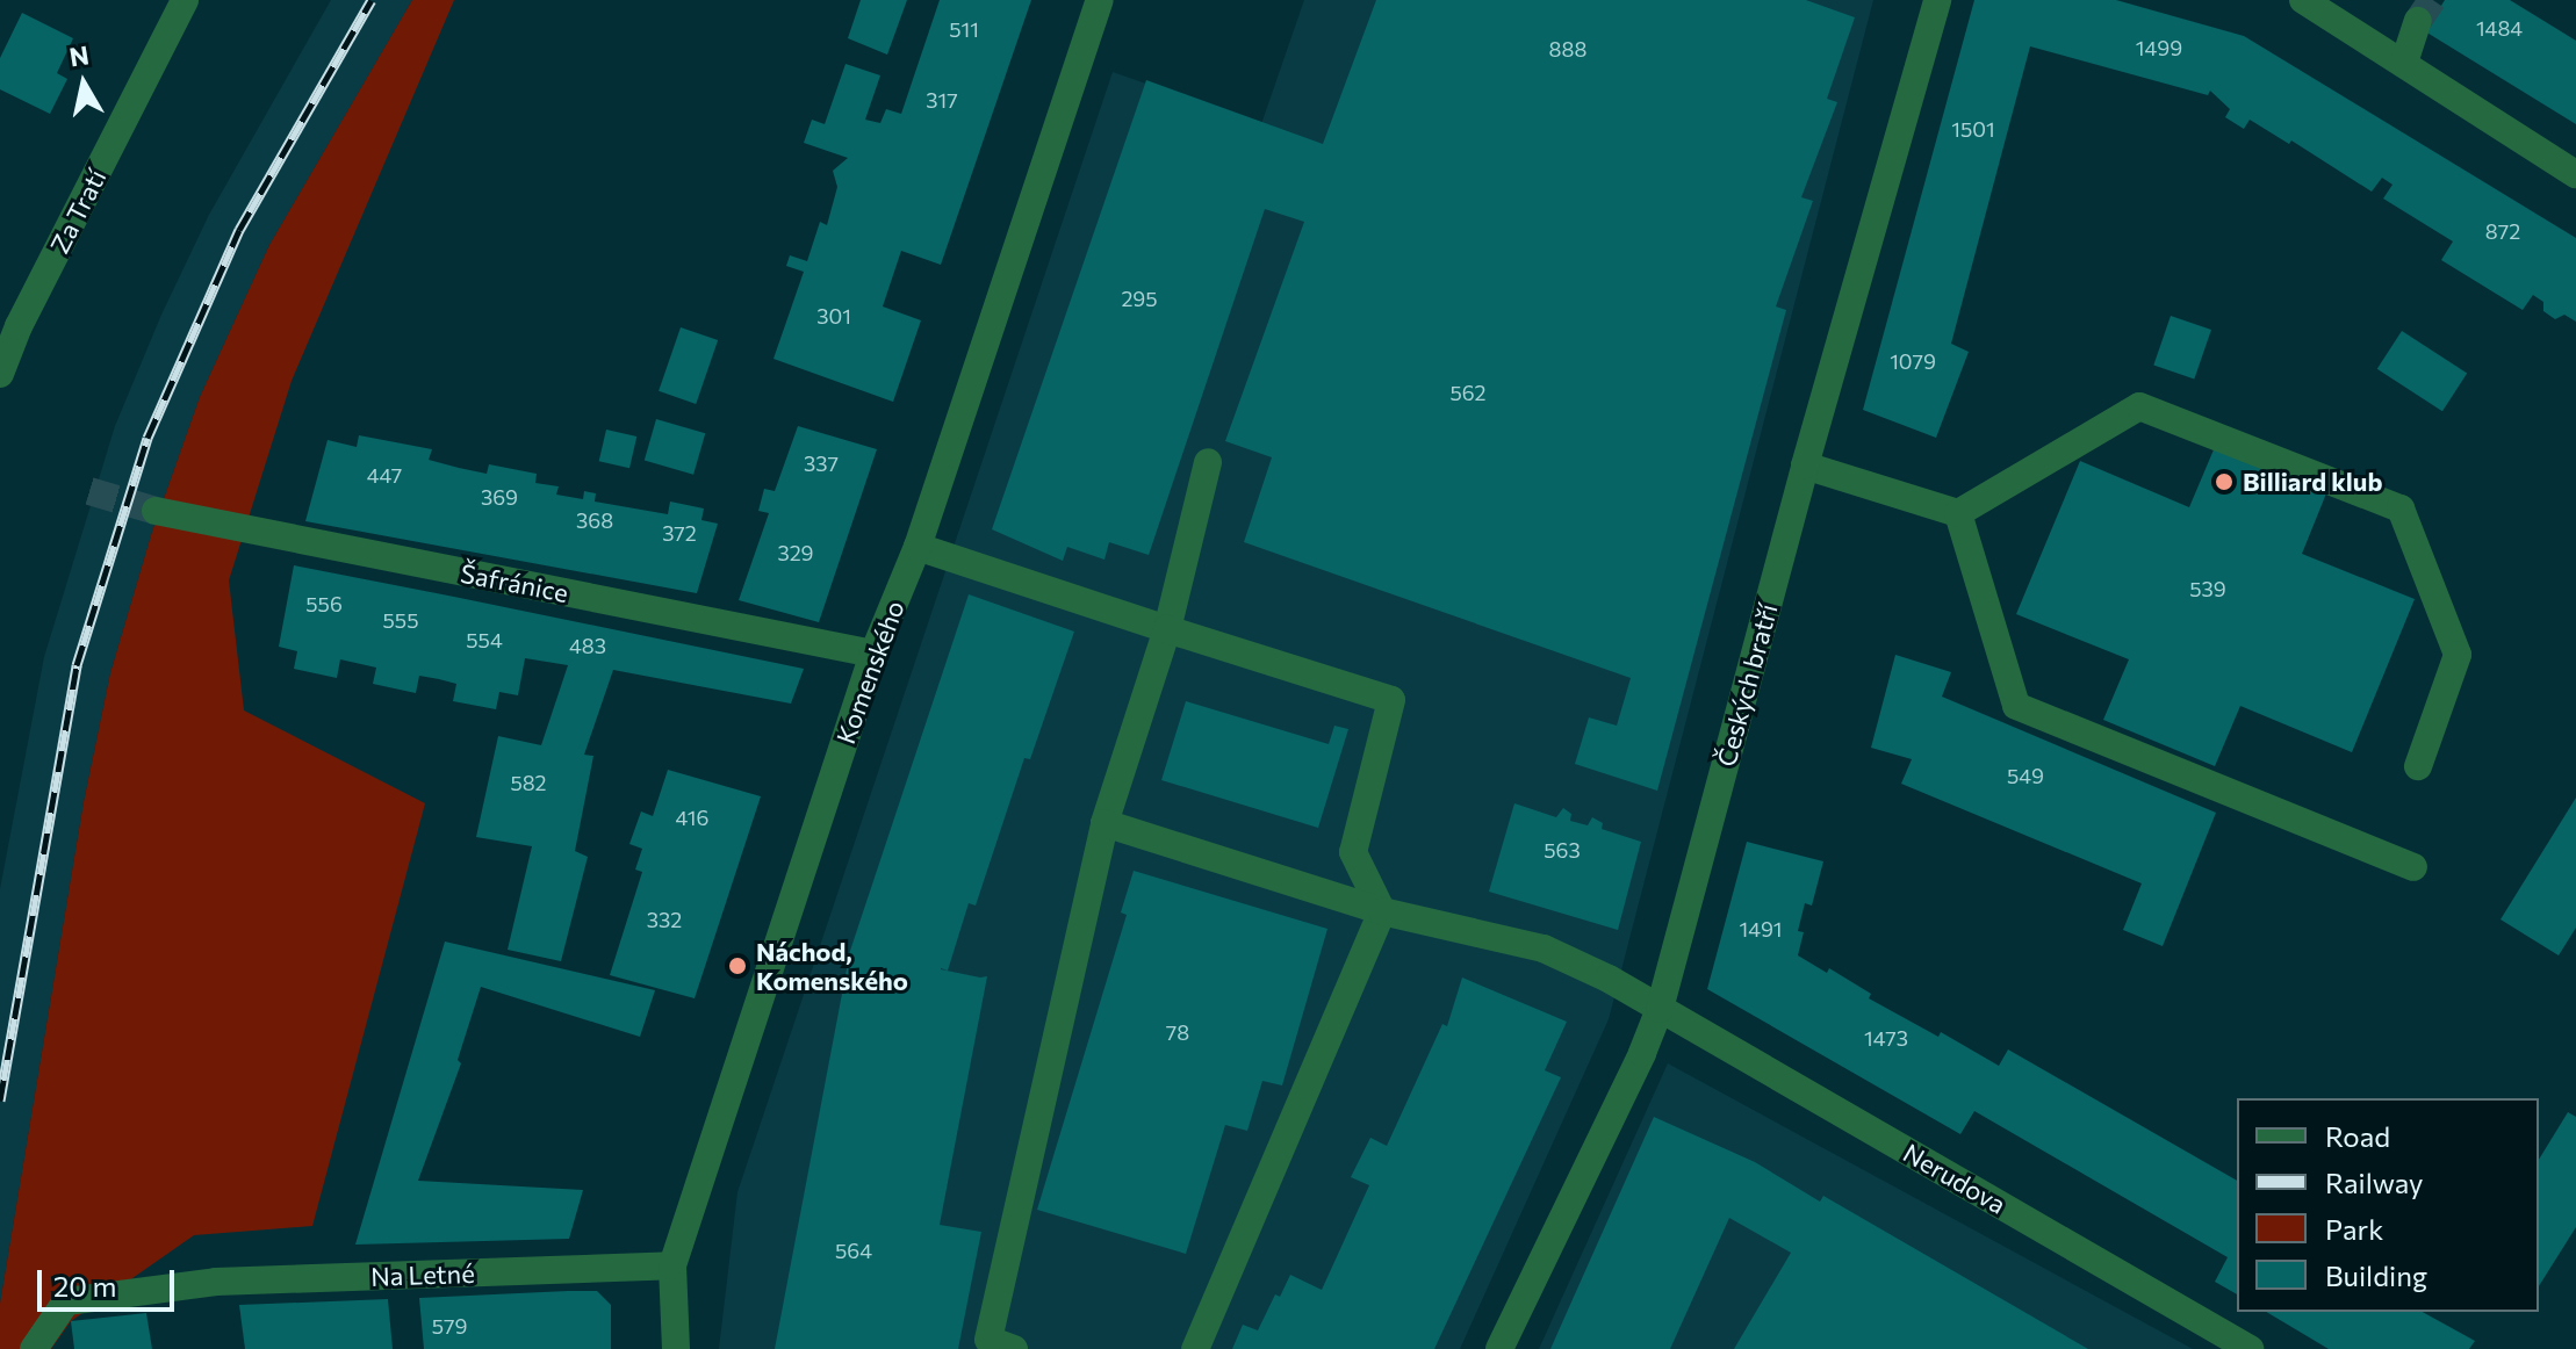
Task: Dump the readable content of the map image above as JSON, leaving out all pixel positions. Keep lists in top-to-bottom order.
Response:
{
  "streets": {
    "street": [
      "Za Tratí",
      "Šafránice",
      "Komenského",
      "Českých bratří",
      "Nerudova",
      "Na Letné"
    ]
  },
  "crossings": [
    ["Šafránice", "Komenského"],
    ["Komenského", "Na Letné"],
    ["Českých bratří", "Nerudova"]
  ],
  "places": ["Billiard klub", "Náchod, Komenského"],
  "house_numbers": [
    "1484",
    "511",
    "1499",
    "888",
    "317",
    "1501",
    "872",
    "295",
    "301",
    "1079",
    "562",
    "337",
    "447",
    "369",
    "368",
    "372",
    "329",
    "539",
    "556",
    "555",
    "554",
    "483",
    "549",
    "582",
    "416",
    "563",
    "332",
    "1491",
    "78",
    "1473",
    "564",
    "579"
  ],
  "legend": [
    "Road",
    "Railway",
    "Park",
    "Building"
  ],
  "scale_bar": "20 m",
  "north": "top"
}
